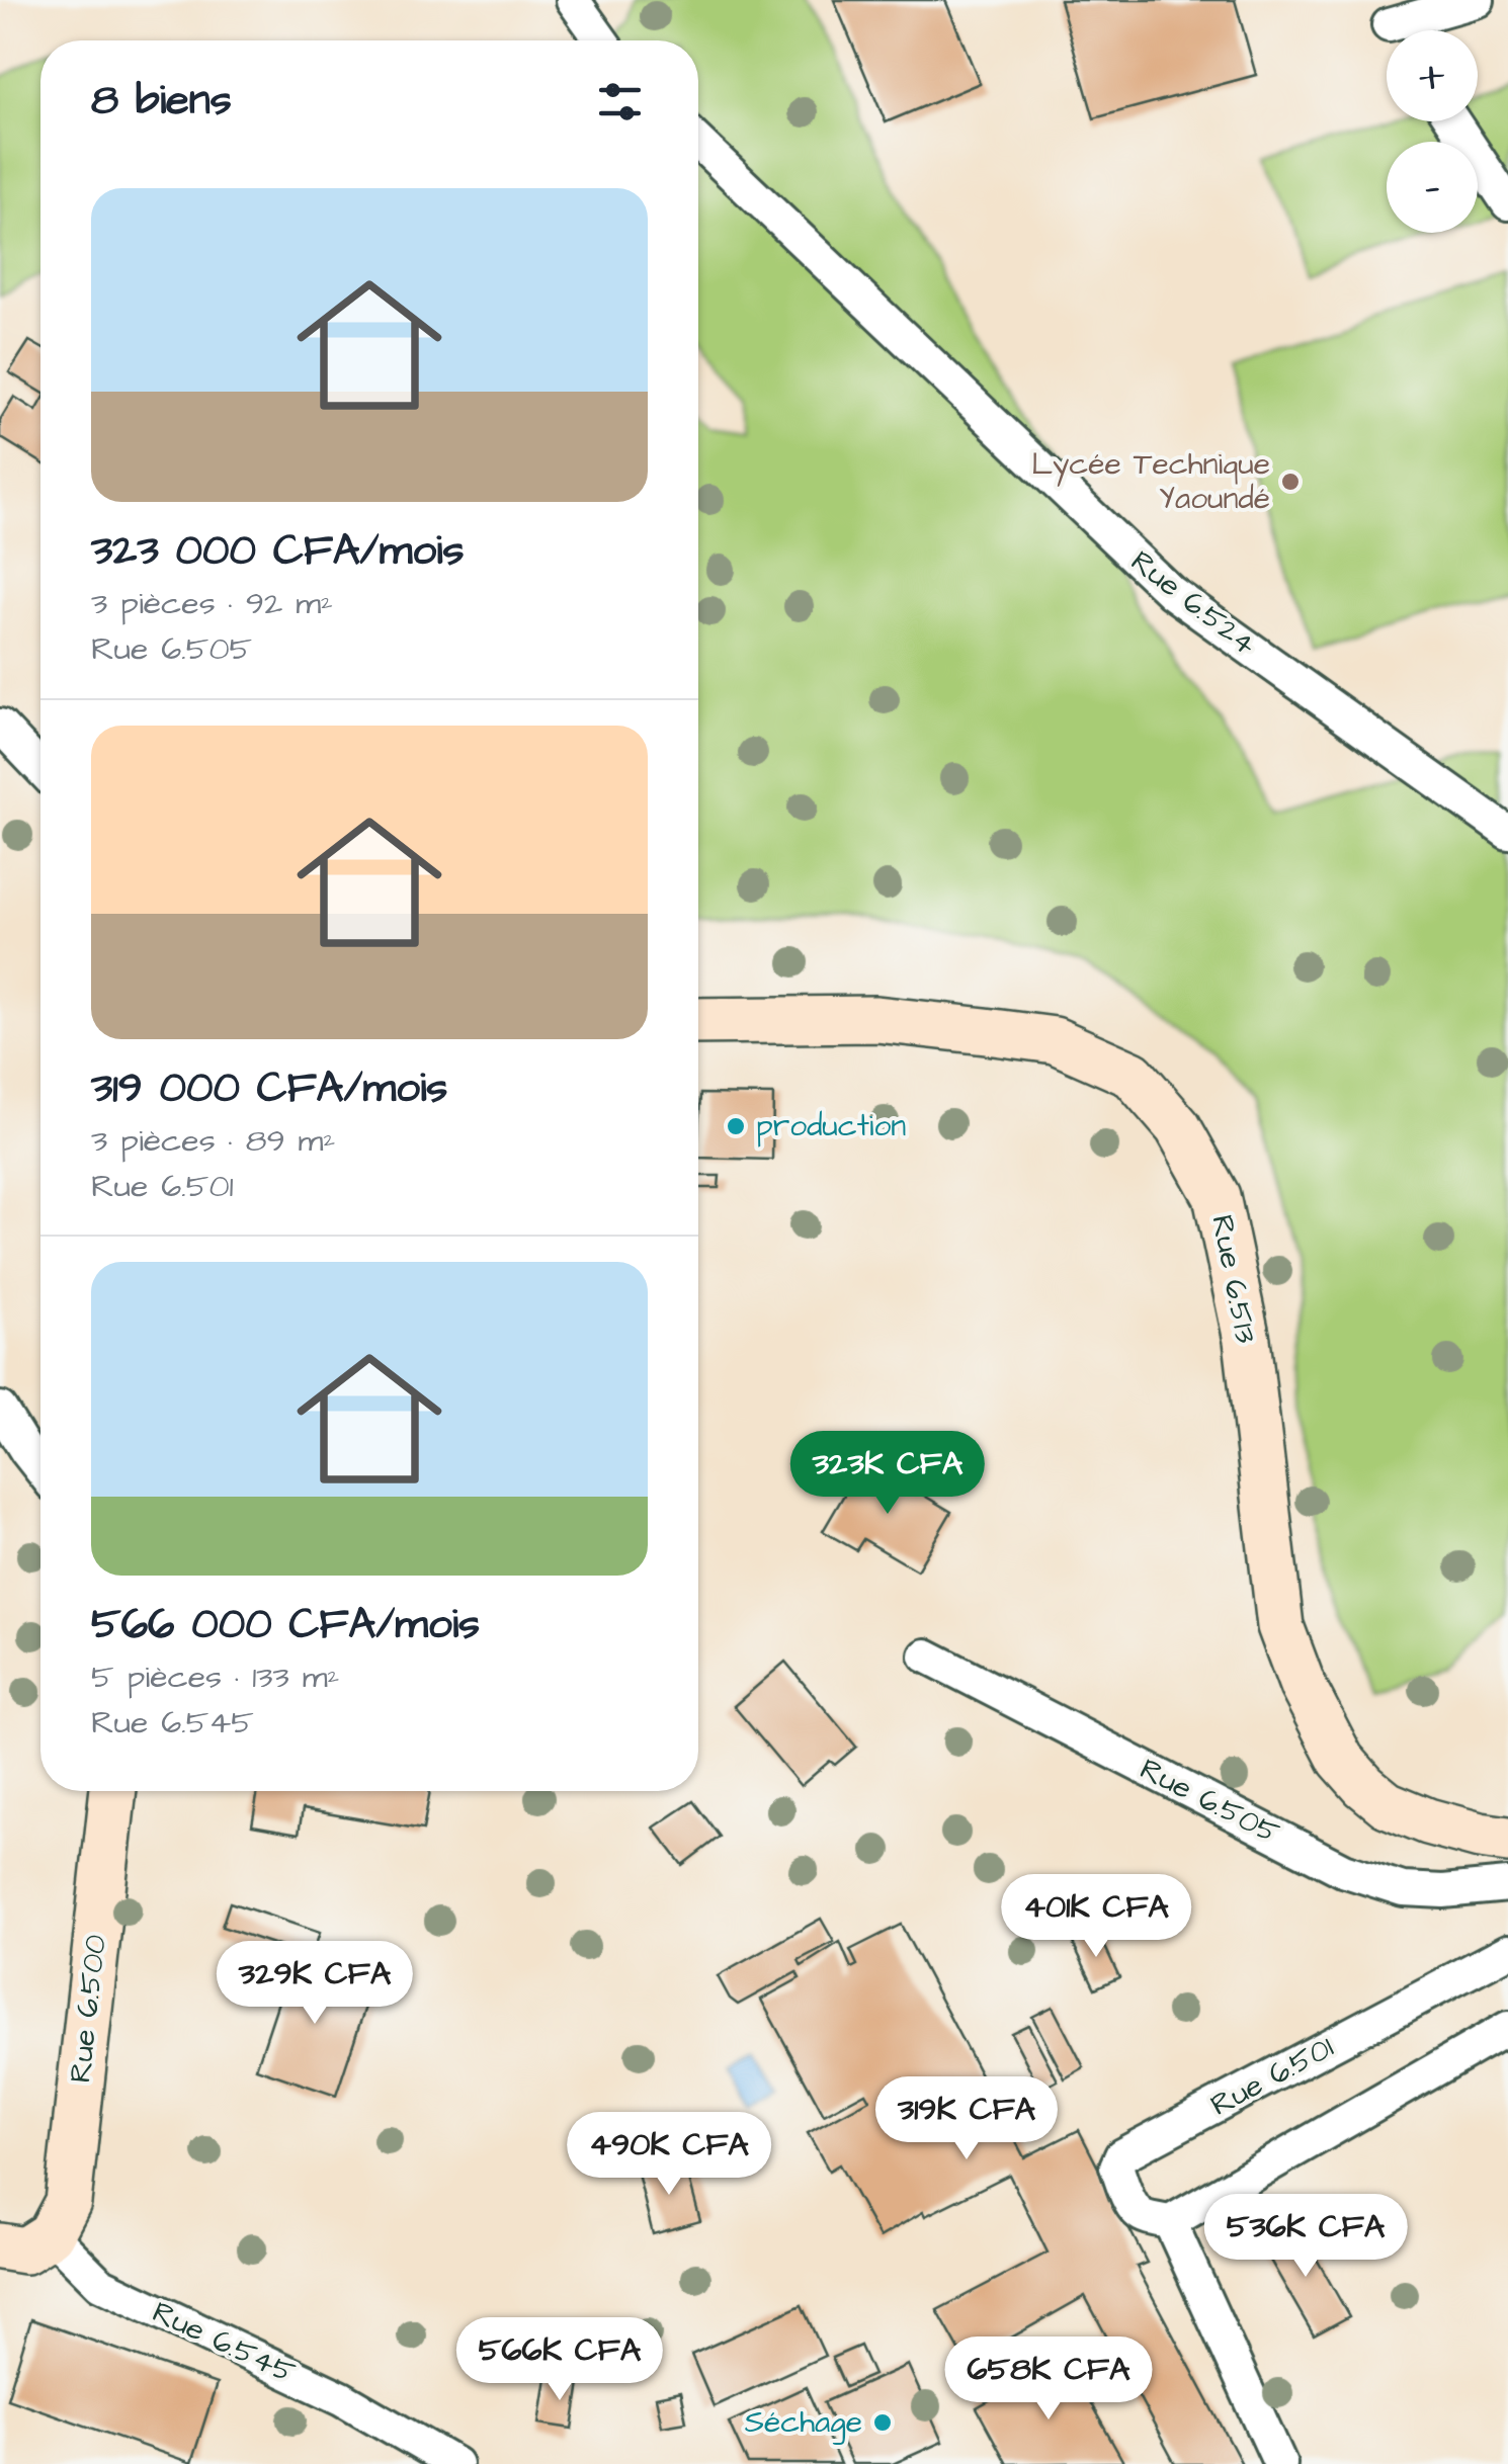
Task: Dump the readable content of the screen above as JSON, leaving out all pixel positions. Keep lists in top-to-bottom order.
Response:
{
  "streets": {
    "street": [
      "Rue 6.524",
      "Rue 6.513",
      "Rue 6.505",
      "Rue 6.500",
      "Rue 6.501",
      "Rue 6.545"
    ]
  },
  "crossings": [
    ["Rue 6.500", "Rue 6.545"]
  ],
  "places": ["Lycée Technique Yaoundé", "production", "Séchage"],
  "page": {
    "map_buttons": ["+", "−"],
    "heading": "8 biens",
    "list": [
      {
        "name": "323 000 CFA/mois",
        "note": "3 pièces · 92 m² · Rue 6.505"
      },
      {
        "name": "319 000 CFA/mois",
        "note": "3 pièces · 89 m² · Rue 6.501"
      },
      {
        "name": "566 000 CFA/mois",
        "note": "5 pièces · 133 m² · Rue 6.545"
      }
    ],
    "price": [
      "323K CFA",
      "401K CFA",
      "329K CFA",
      "319K CFA",
      "490K CFA",
      "536K CFA",
      "566K CFA",
      "658K CFA"
    ]
  }
}
